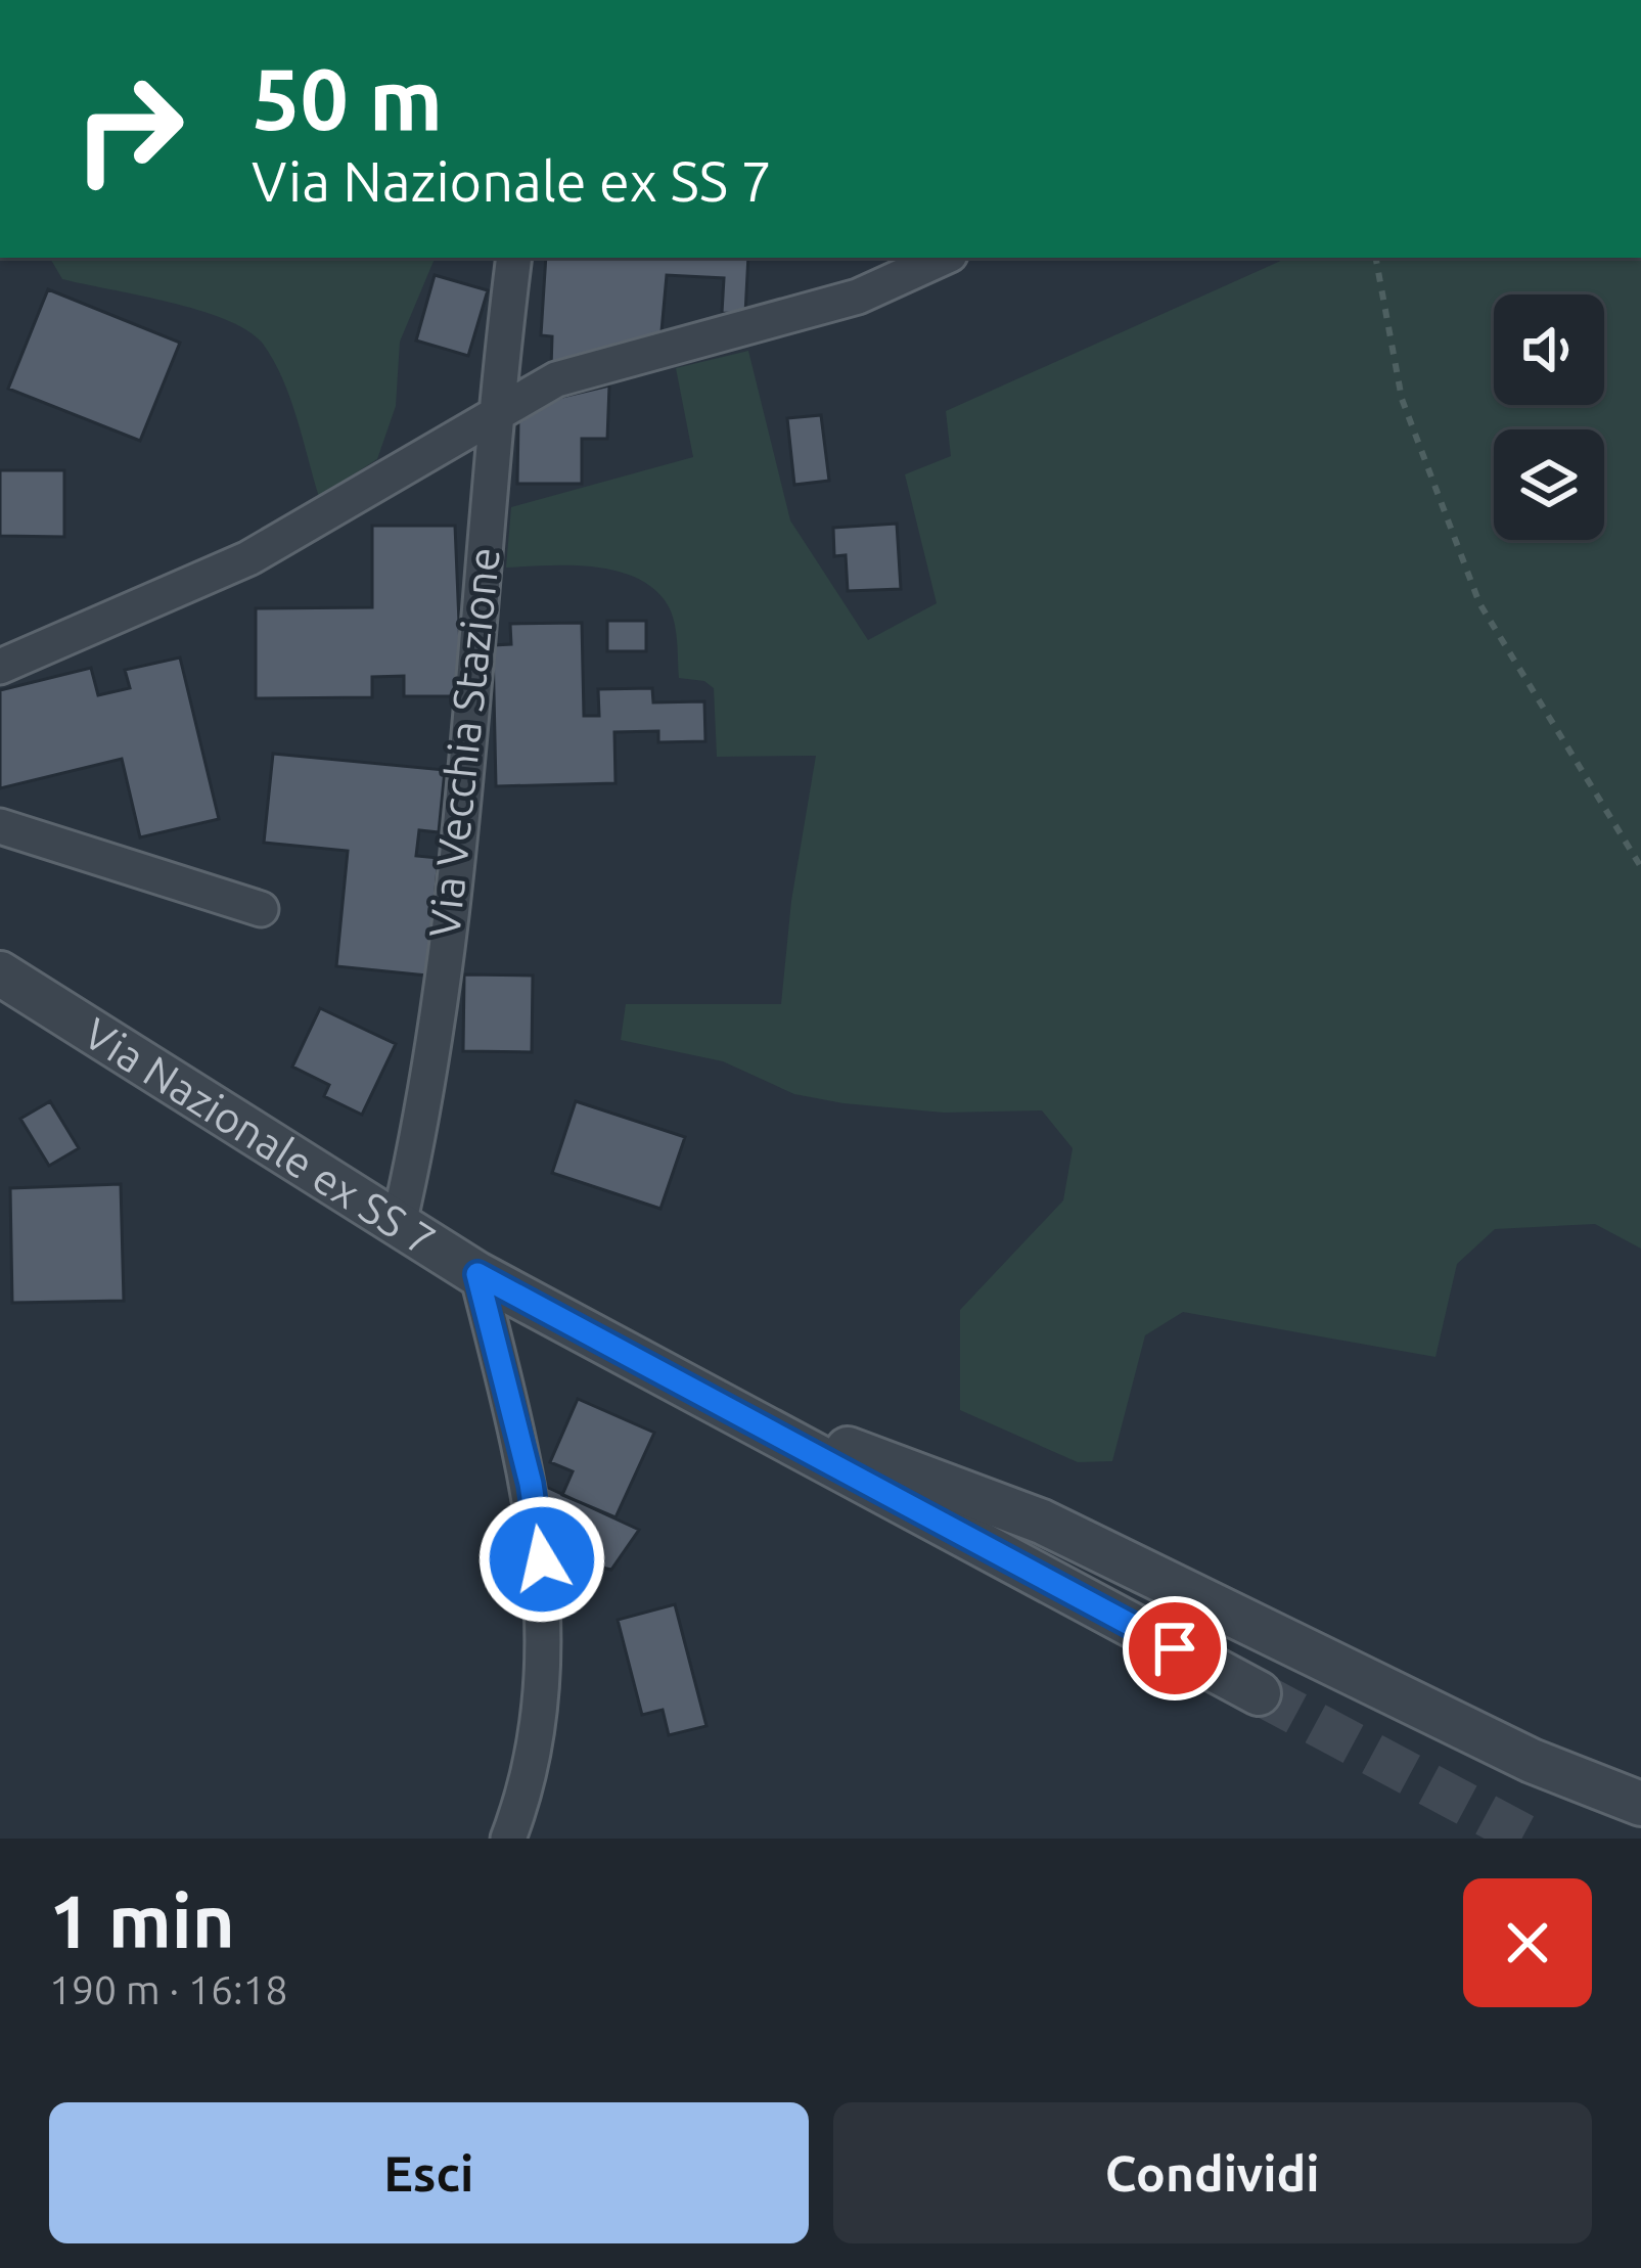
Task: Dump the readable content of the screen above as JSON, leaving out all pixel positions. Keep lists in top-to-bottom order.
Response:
{
  "streets": {
    "street": ["Via Vecchia Stazione", "Via Nazionale ex SS 7"]
  },
  "crossings": [
    ["Via Vecchia Stazione", "Via Nazionale ex SS 7"]
  ],
  "page": {
    "turn": ["50 m", "Via Nazionale ex SS 7"],
    "heading": ["1 min", "190 m · 16:18"],
    "buttons": ["Esci", "Condividi"]
  }
}
